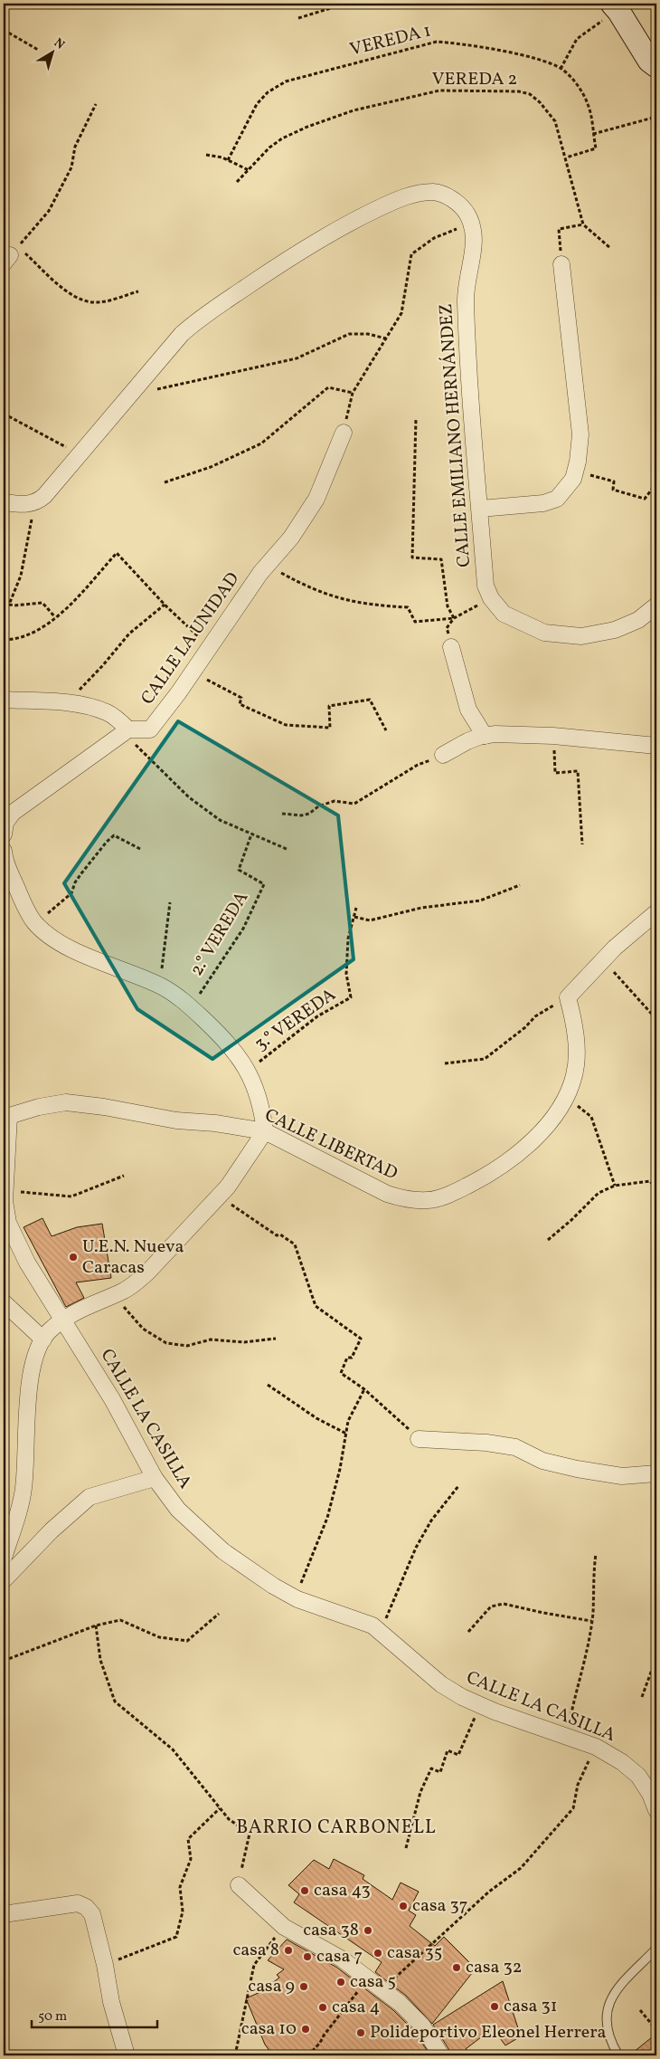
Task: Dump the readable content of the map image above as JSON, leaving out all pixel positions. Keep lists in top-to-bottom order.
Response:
{
  "streets": {
    "street": [
      "CALLE EMILIANO HERNÁNDEZ",
      "CALLE LA UNIDAD",
      "CALLE LIBERTAD",
      "CALLE LA CASILLA"
    ],
    "path": [
      "VEREDA 1",
      "VEREDA 2",
      "2.° VEREDA",
      "3.° VEREDA"
    ]
  },
  "crossings": [
    ["VEREDA 1", "VEREDA 2"],
    ["CALLE LIBERTAD", "CALLE LA CASILLA"]
  ],
  "districts": ["BARRIO CARBONELL"],
  "places": [
    "U.E.N. Nueva Caracas",
    "casa 43",
    "casa 37",
    "casa 38",
    "casa 8",
    "casa 35",
    "casa 7",
    "casa 32",
    "casa 5",
    "casa 9",
    "casa 31",
    "casa 4",
    "casa 10",
    "Polideportivo Eleonel Herrera"
  ],
  "scale_bar": "50 m",
  "north": "top right"
}
